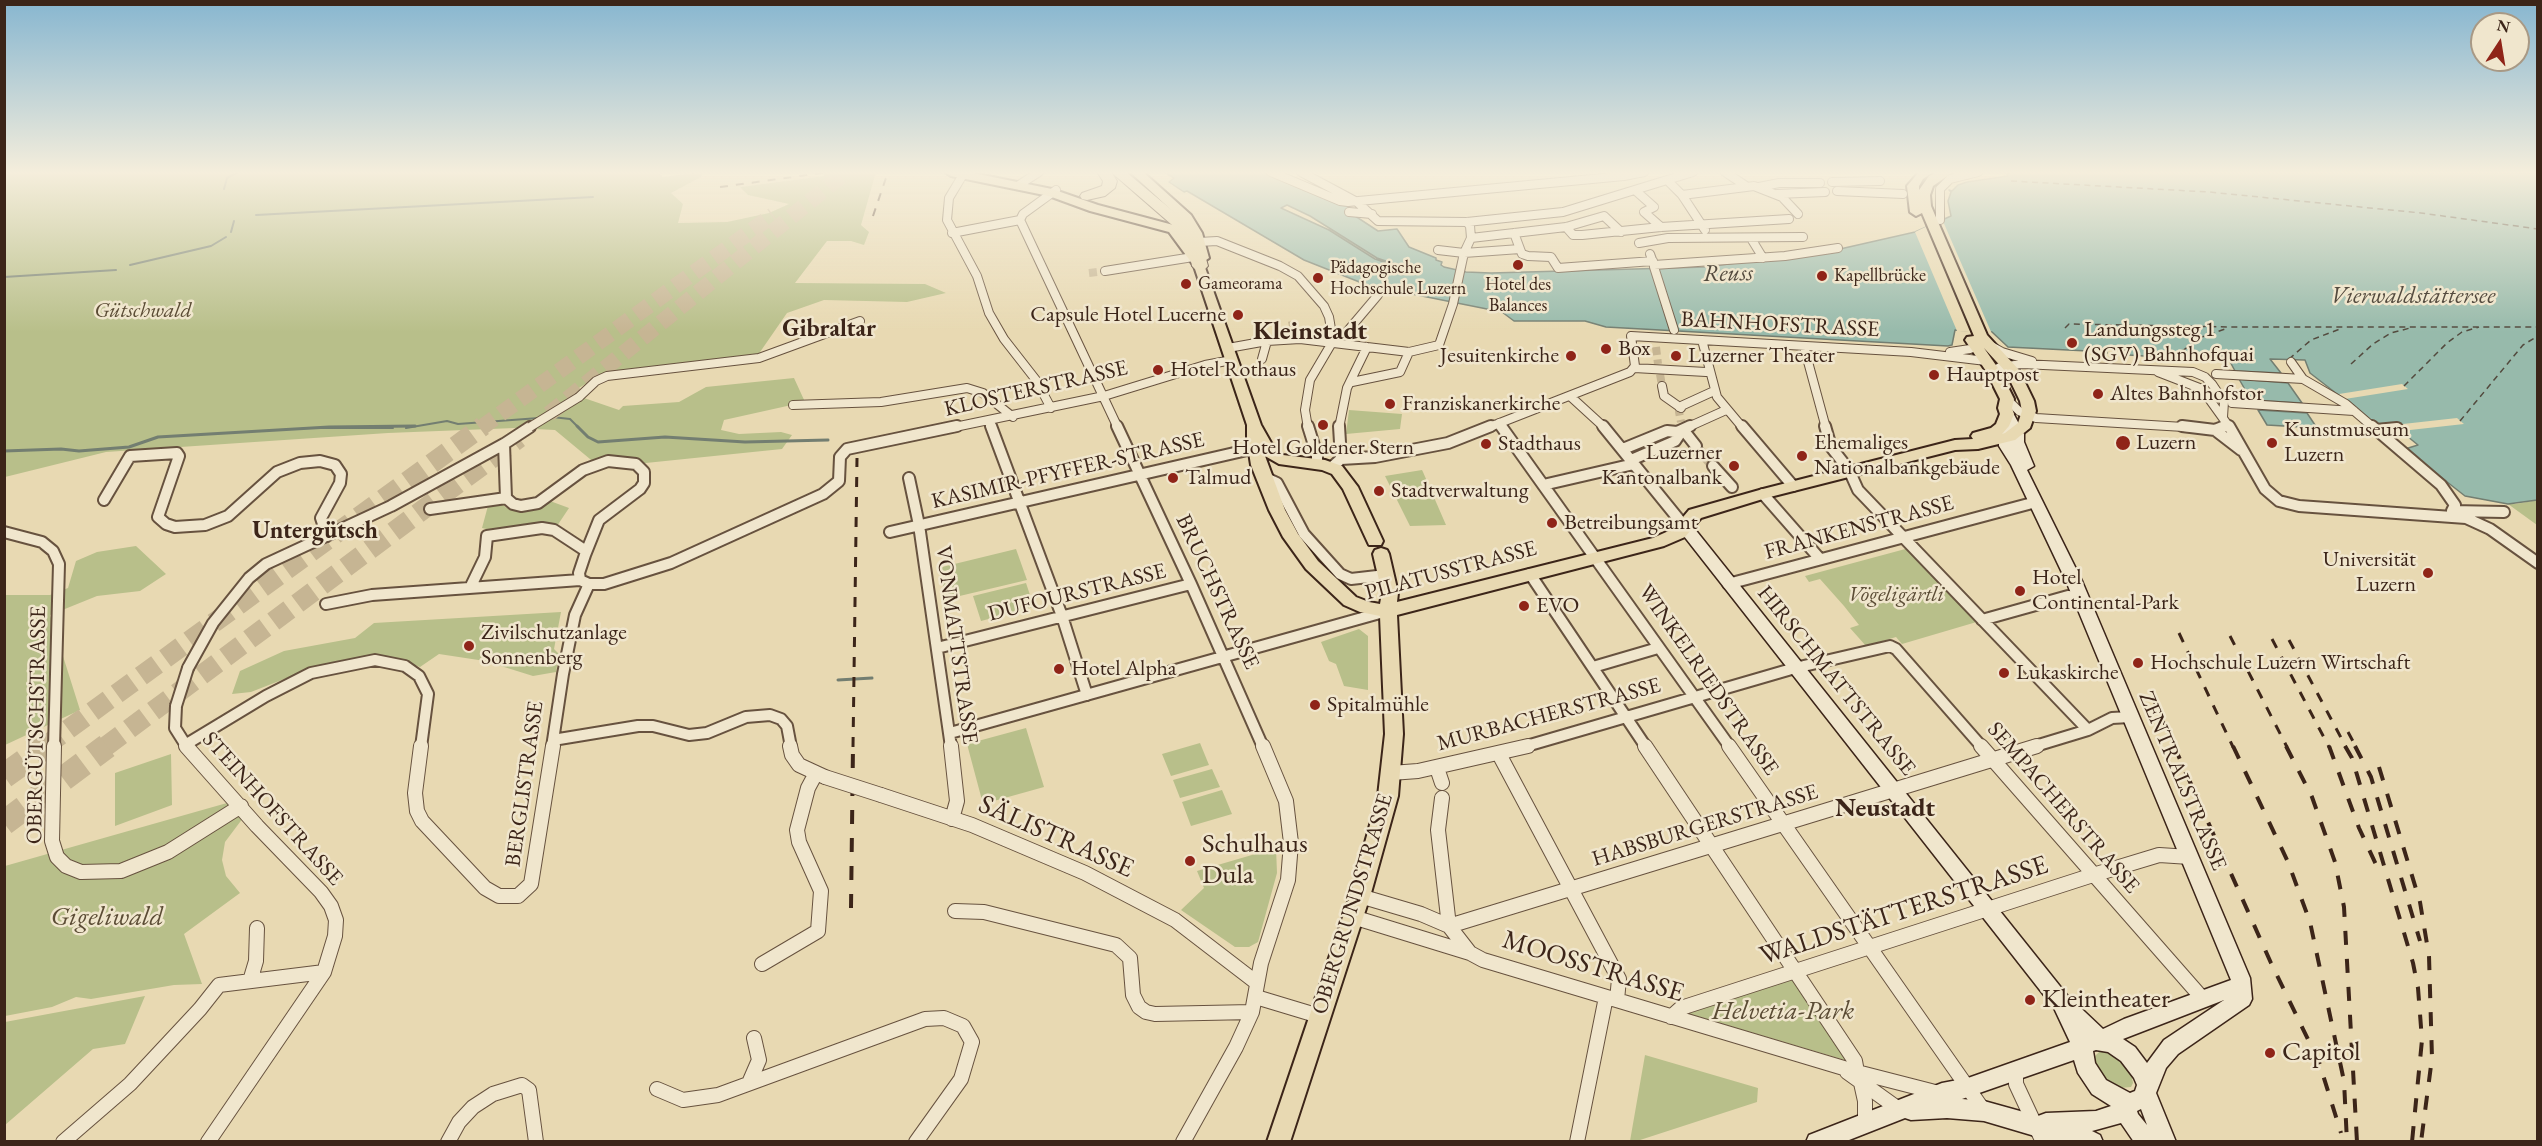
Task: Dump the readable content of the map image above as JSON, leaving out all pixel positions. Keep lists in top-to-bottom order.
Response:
{
  "streets": {
    "main road": [
      "PILATUSSTRASSE",
      "HIRSCHMATTSTRASSE",
      "ZENTRALSTRASSE",
      "OBERGRUNDSTRASSE"
    ],
    "street": [
      "BAHNHOFSTRASSE",
      "KLOSTERSTRASSE",
      "KASIMIR-PFYFFER-STRASSE",
      "FRANKENSTRASSE",
      "BRUCHSTRASSE",
      "DUFOURSTRASSE",
      "VONMATTSTRASSE",
      "WINKELRIEDSTRASSE",
      "MURBACHERSTRASSE",
      "OBERGÜTSCHSTRASSE",
      "BERGLISTRASSE",
      "SEMPACHERSTRASSE",
      "STEINHOFSTRASSE",
      "HABSBURGERSTRASSE",
      "SÄLISTRASSE",
      "WALDSTÄTTERSTRASSE",
      "MOOSSTRASSE"
    ]
  },
  "crossings": [
    ["KLOSTERSTRASSE", "BRUCHSTRASSE"],
    ["KLOSTERSTRASSE", "BERGLISTRASSE"],
    ["KASIMIR-PFYFFER-STRASSE", "BRUCHSTRASSE"],
    ["KASIMIR-PFYFFER-STRASSE", "VONMATTSTRASSE"],
    ["FRANKENSTRASSE", "HIRSCHMATTSTRASSE"],
    ["FRANKENSTRASSE", "ZENTRALSTRASSE"],
    ["PILATUSSTRASSE", "BRUCHSTRASSE"],
    ["PILATUSSTRASSE", "VONMATTSTRASSE"],
    ["PILATUSSTRASSE", "WINKELRIEDSTRASSE"],
    ["PILATUSSTRASSE", "HIRSCHMATTSTRASSE"],
    ["PILATUSSTRASSE", "ZENTRALSTRASSE"],
    ["PILATUSSTRASSE", "OBERGRUNDSTRASSE"],
    ["BRUCHSTRASSE", "DUFOURSTRASSE"],
    ["BRUCHSTRASSE", "SÄLISTRASSE"],
    ["DUFOURSTRASSE", "VONMATTSTRASSE"],
    ["VONMATTSTRASSE", "SÄLISTRASSE"],
    ["WINKELRIEDSTRASSE", "MURBACHERSTRASSE"],
    ["WINKELRIEDSTRASSE", "HABSBURGERSTRASSE"],
    ["WINKELRIEDSTRASSE", "WALDSTÄTTERSTRASSE"],
    ["HIRSCHMATTSTRASSE", "MURBACHERSTRASSE"],
    ["HIRSCHMATTSTRASSE", "HABSBURGERSTRASSE"],
    ["HIRSCHMATTSTRASSE", "WALDSTÄTTERSTRASSE"],
    ["MURBACHERSTRASSE", "SEMPACHERSTRASSE"],
    ["MURBACHERSTRASSE", "OBERGRUNDSTRASSE"],
    ["OBERGÜTSCHSTRASSE", "STEINHOFSTRASSE"],
    ["ZENTRALSTRASSE", "HABSBURGERSTRASSE"],
    ["ZENTRALSTRASSE", "WALDSTÄTTERSTRASSE"],
    ["BERGLISTRASSE", "STEINHOFSTRASSE"],
    ["BERGLISTRASSE", "SÄLISTRASSE"],
    ["SEMPACHERSTRASSE", "HABSBURGERSTRASSE"],
    ["SEMPACHERSTRASSE", "WALDSTÄTTERSTRASSE"],
    ["HABSBURGERSTRASSE", "MOOSSTRASSE"],
    ["OBERGRUNDSTRASSE", "MOOSSTRASSE"],
    ["WALDSTÄTTERSTRASSE", "MOOSSTRASSE"]
  ],
  "districts": [
    "Gibraltar",
    "Kleinstadt",
    "Untergütsch",
    "Neustadt"
  ],
  "water": ["Reuss", "Vierwaldstättersee"],
  "parks": [
    "Gütschwald",
    "Vögeligärtli",
    "Gigeliwald",
    "Helvetia-Park"
  ],
  "places": [
    "Hotel des Balances",
    "Kapellbrücke",
    "Pädagogische Hochschule Luzern",
    "Gameorama",
    "Capsule Hotel Lucerne",
    "Landungssteg 1 (SGV) Bahnhofquai",
    "Box",
    "Jesuitenkirche",
    "Luzerner Theater",
    "Hotel Rothaus",
    "Hauptpost",
    "Altes Bahnhofstor",
    "Franziskanerkirche",
    "Hotel Goldener Stern",
    "Luzern",
    "Kunstmuseum Luzern",
    "Stadthaus",
    "Ehemaliges Nationalbankgebäude",
    "Luzerner Kantonalbank",
    "Talmud",
    "Stadtverwaltung",
    "Betreibungsamt",
    "Universität Luzern",
    "Hotel Continental-Park",
    "EVO",
    "Zivilschutzanlage Sonnenberg",
    "Hochschule Luzern Wirtschaft",
    "Hotel Alpha",
    "Lukaskirche",
    "Spitalmühle",
    "Schulhaus Dula",
    "Kleintheater",
    "Capitol"
  ],
  "north": "top"
}
